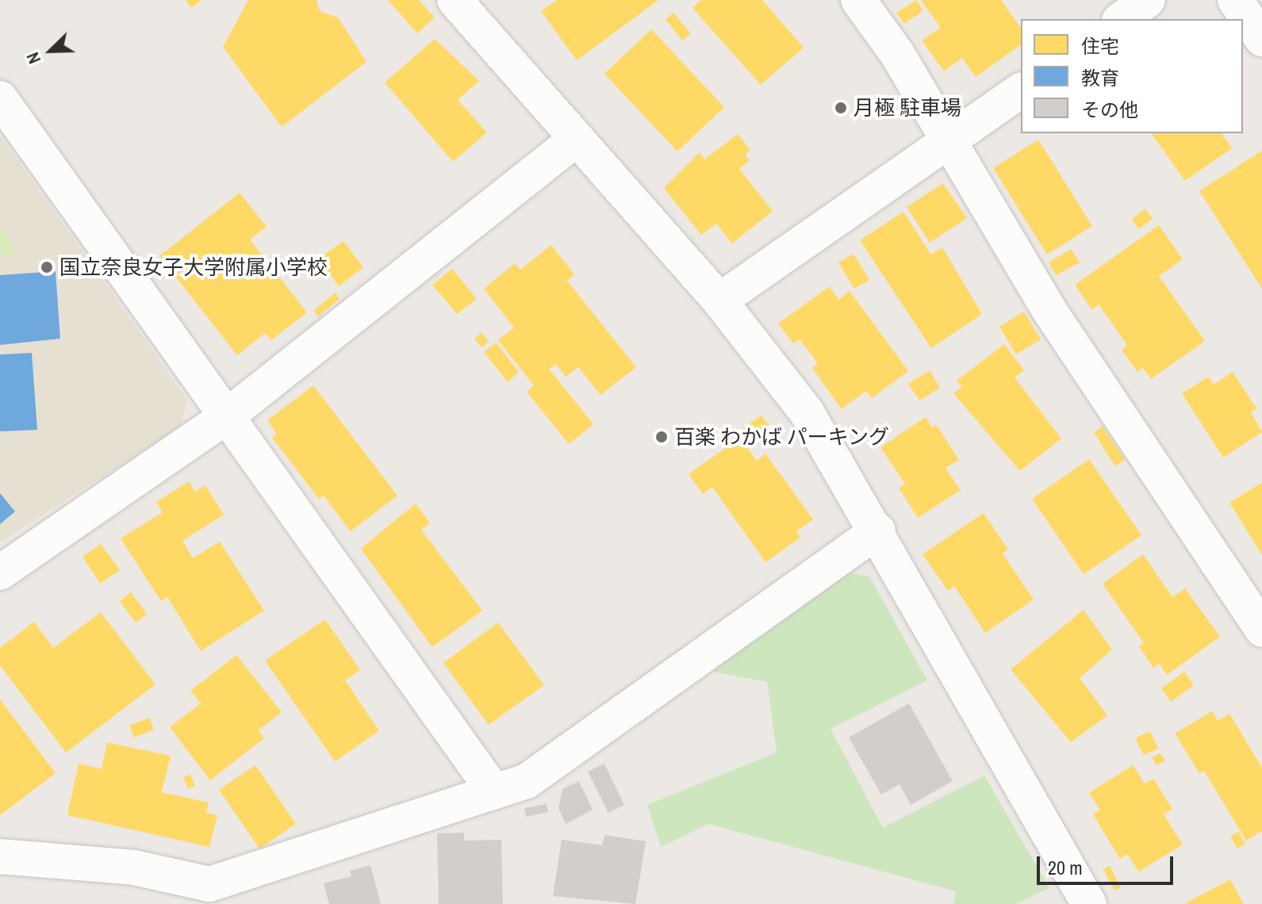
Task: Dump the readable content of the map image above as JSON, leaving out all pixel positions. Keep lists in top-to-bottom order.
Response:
{
  "places": ["月極 駐車場", "国立奈良女子大学附属小学校", "百楽 わかば パーキング"],
  "legend": ["住宅", "教育", "その他"],
  "scale_bar": "20 m",
  "north": "bottom left"
}
